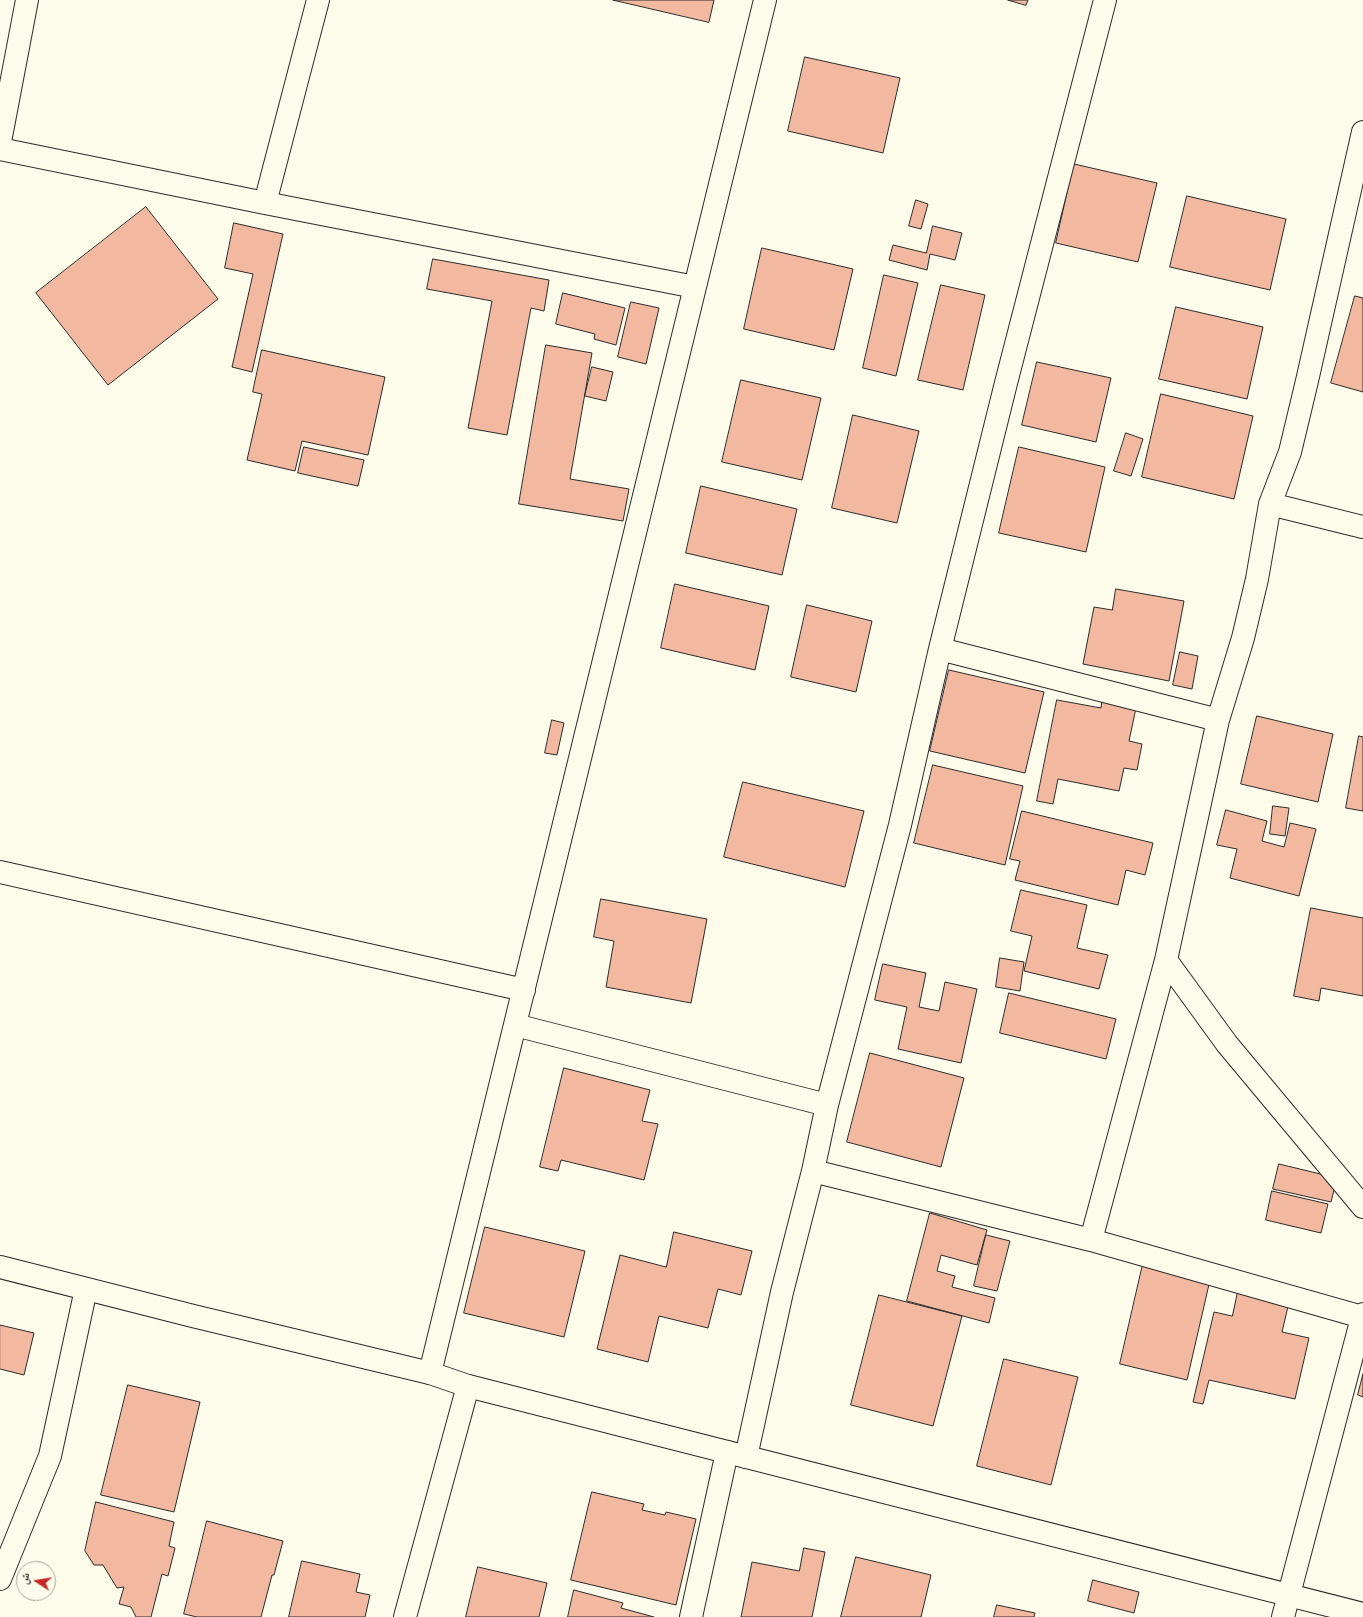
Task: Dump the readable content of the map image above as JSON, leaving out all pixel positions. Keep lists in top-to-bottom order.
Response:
{
  "north": "left"
}
